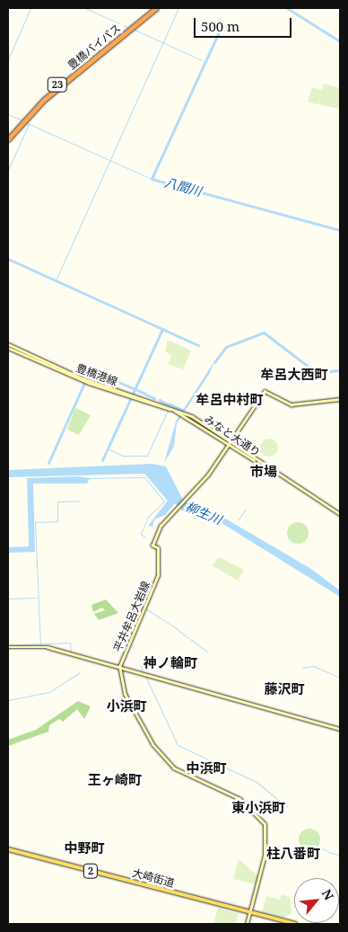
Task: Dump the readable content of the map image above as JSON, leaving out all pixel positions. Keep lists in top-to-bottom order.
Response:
{
  "streets": {
    "highway": ["豊橋バイパス", "23"],
    "main road": [
      "豊橋港線",
      "みなと大通り",
      "平井牟呂大岩線",
      "2",
      "大崎街道"
    ]
  },
  "crossings": [
    ["豊橋港線", "みなと大通り"],
    ["みなと大通り", "平井牟呂大岩線"],
    ["平井牟呂大岩線", "大崎街道"]
  ],
  "districts": [
    "牟呂大西町",
    "牟呂中村町",
    "市場",
    "神ノ輪町",
    "藤沢町",
    "小浜町",
    "中浜町",
    "王ヶ崎町",
    "東小浜町",
    "中野町",
    "柱八番町"
  ],
  "water": ["八間川", "柳生川"],
  "scale_bar": "500 m",
  "north": "top right"
}
